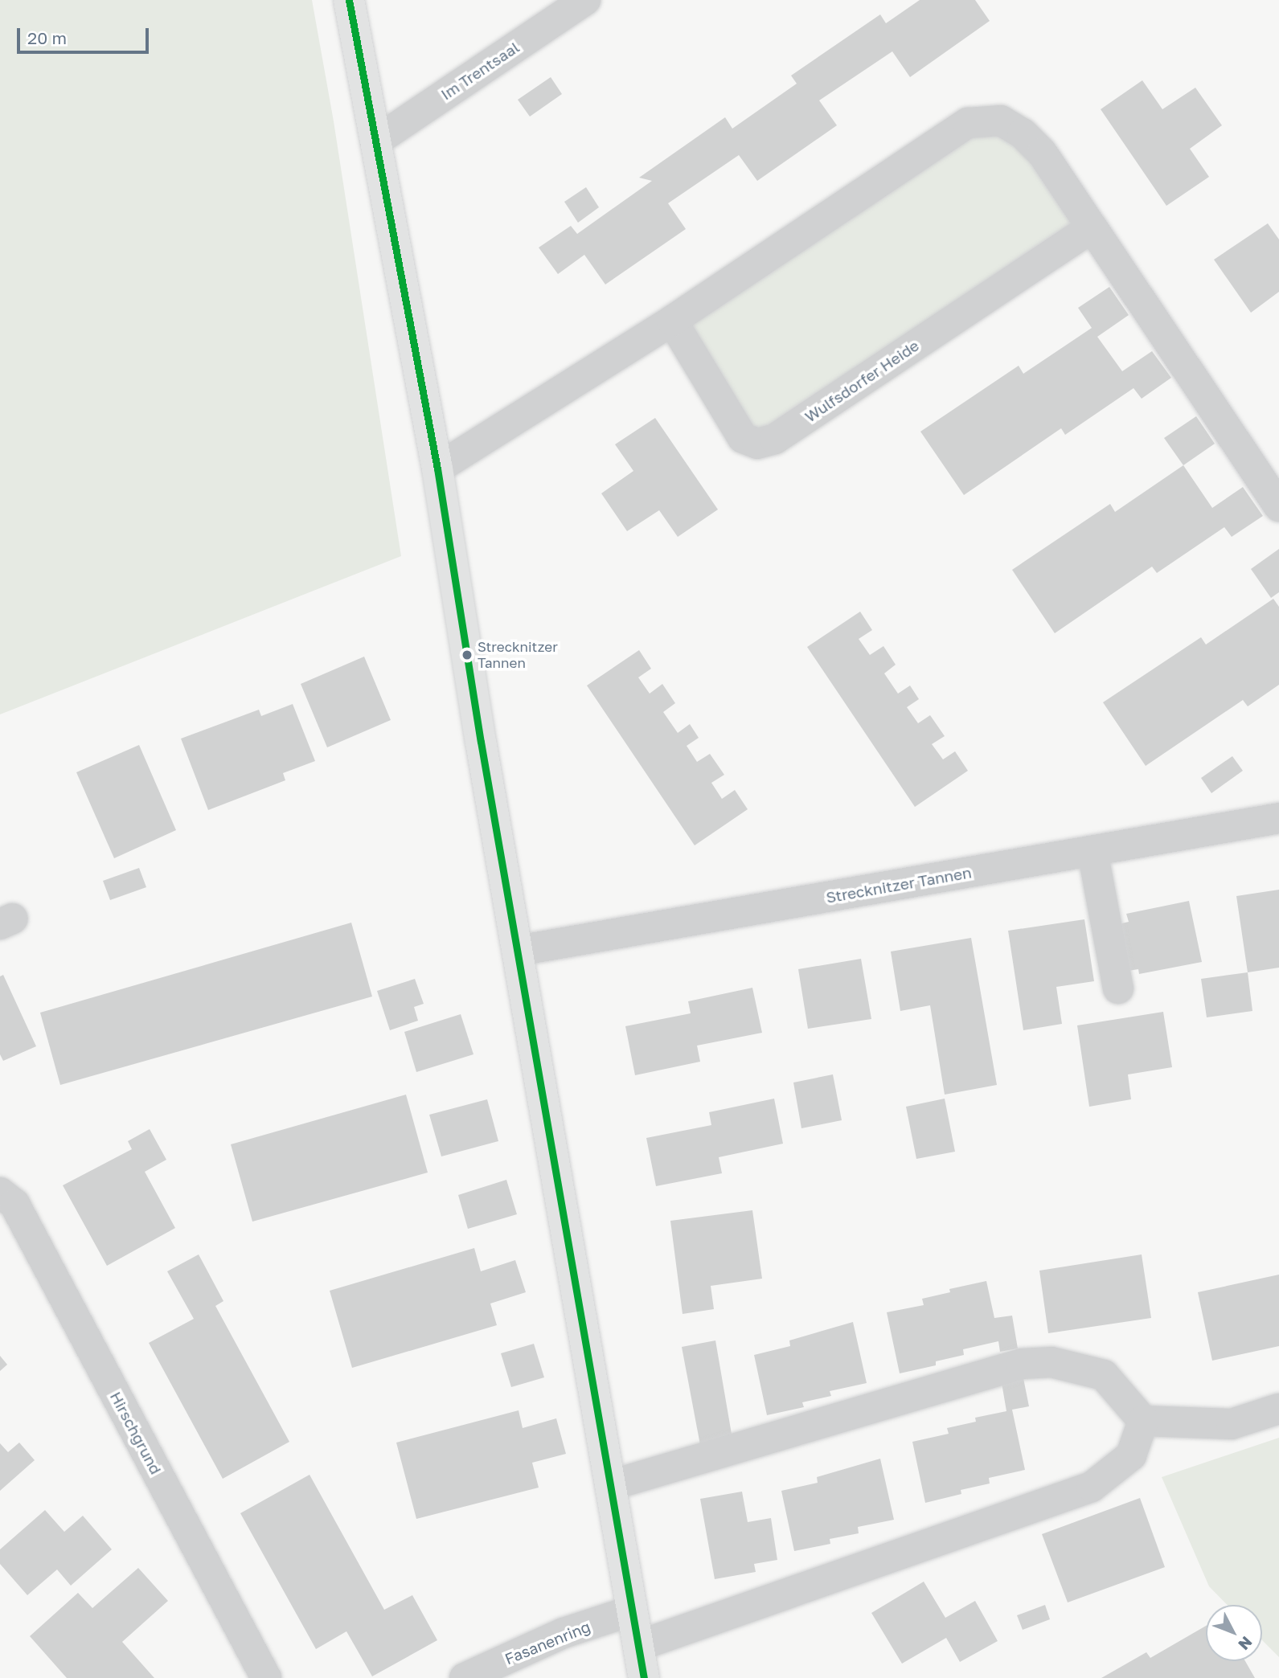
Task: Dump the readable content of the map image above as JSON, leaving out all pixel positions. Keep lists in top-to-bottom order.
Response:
{
  "streets": {
    "street": [
      "Im Trentsaal",
      "Wulfsdorfer Heide",
      "Strecknitzer Tannen",
      "Hirschgrund",
      "Fasanenring"
    ]
  },
  "places": ["Strecknitzer Tannen"],
  "scale_bar": "20 m",
  "north": "bottom right"
}
